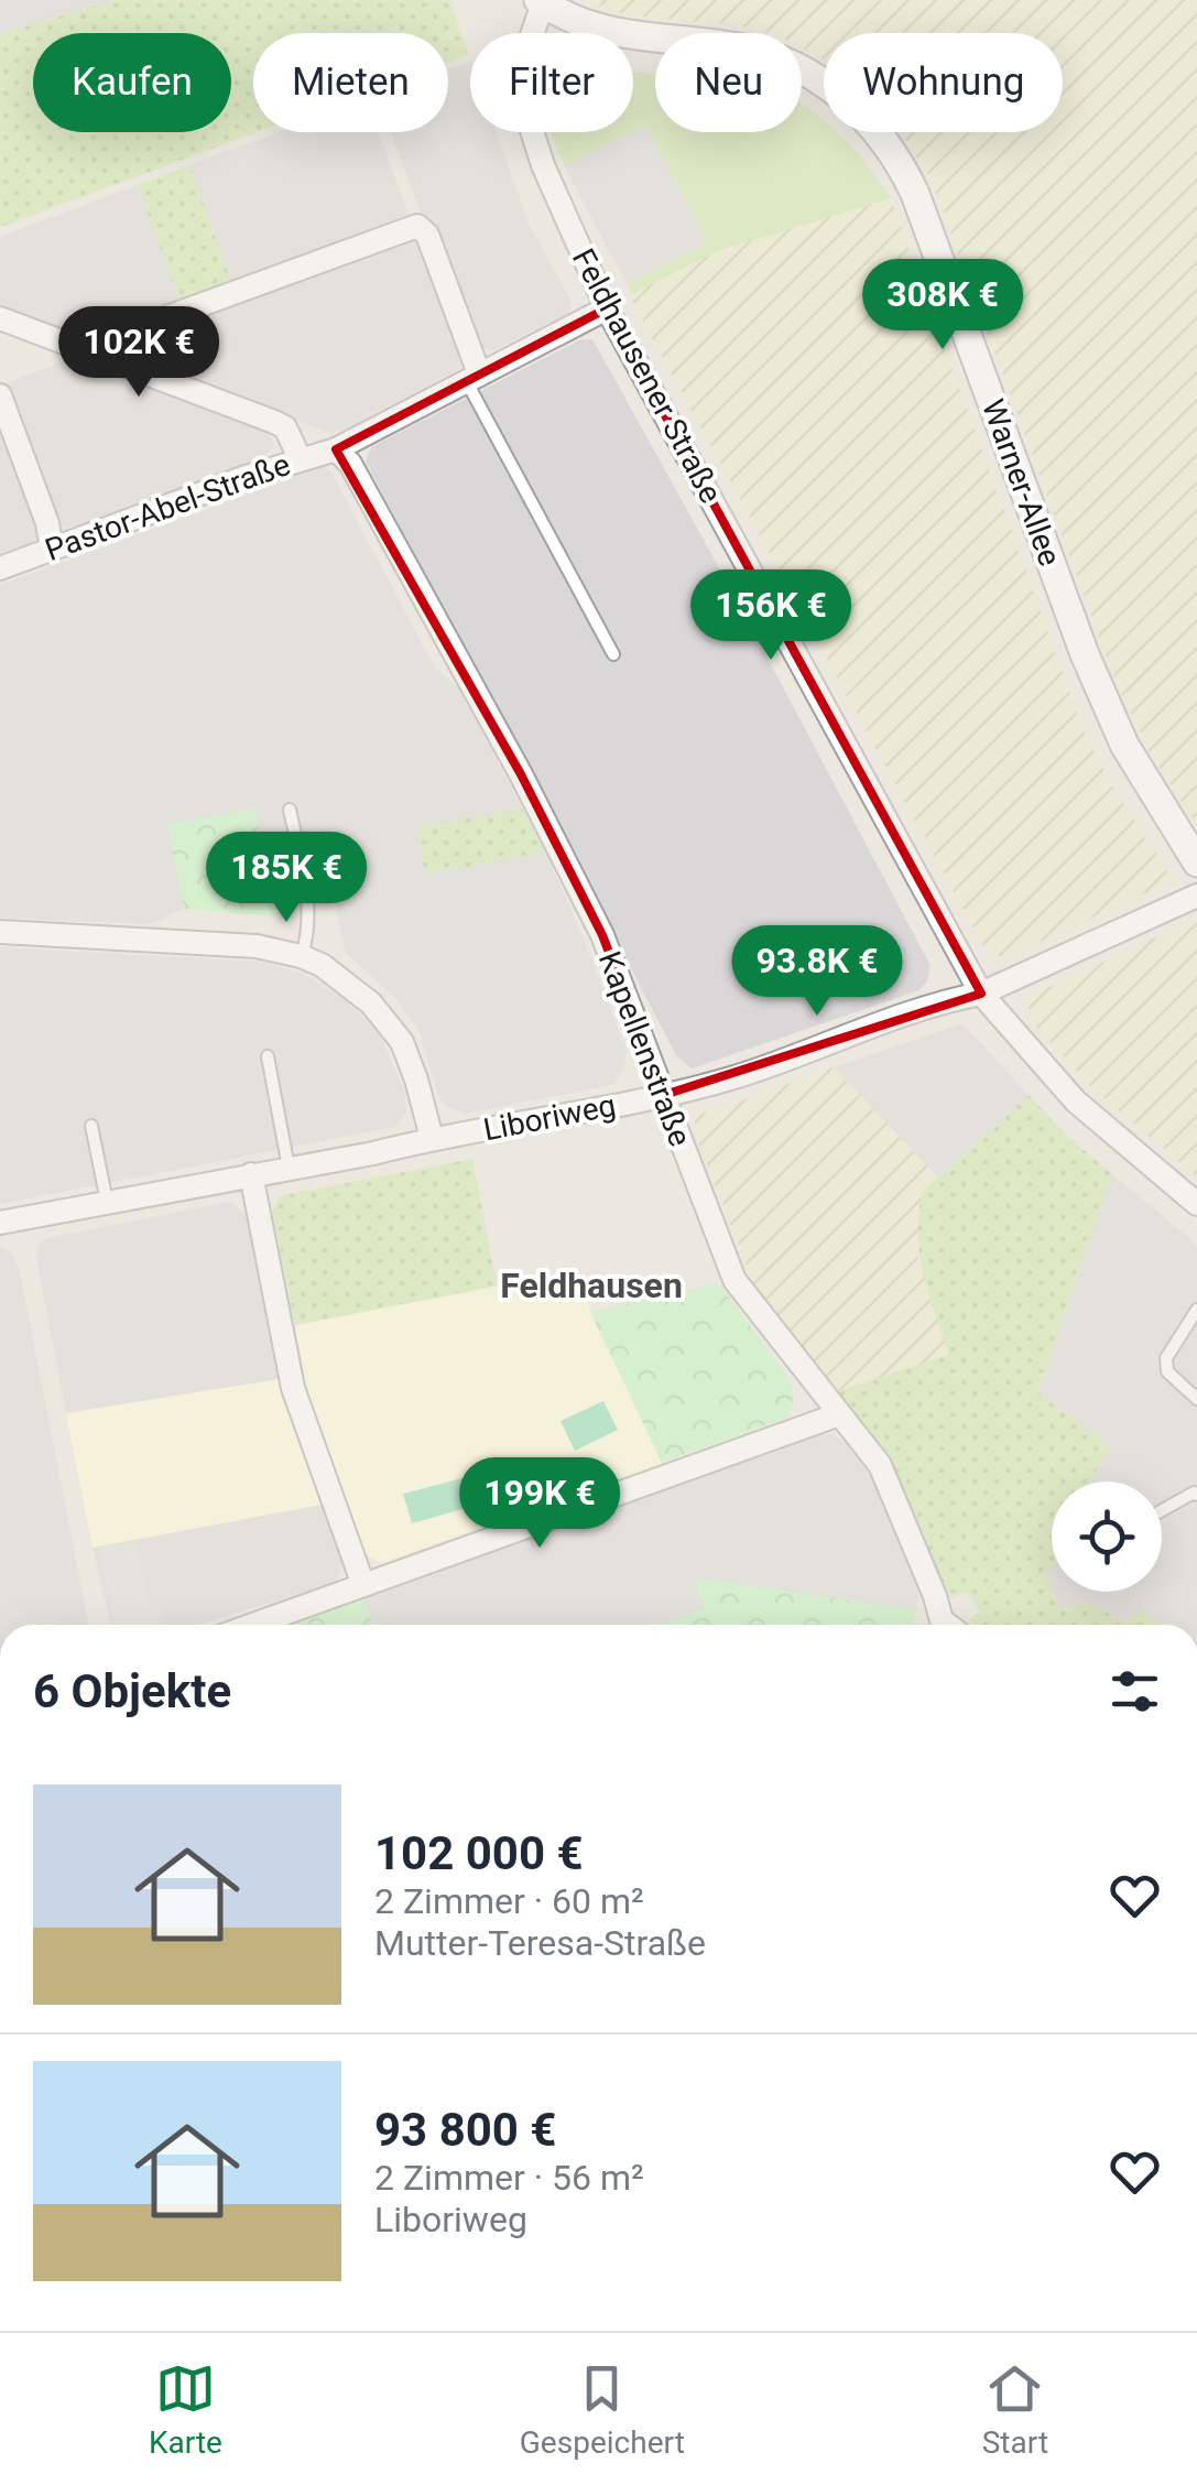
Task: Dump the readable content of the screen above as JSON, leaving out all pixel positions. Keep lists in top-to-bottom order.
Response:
{
  "streets": {
    "street": [
      "Feldhausener Straße",
      "Warner-Allee",
      "Pastor-Abel-Straße",
      "Kapellenstraße",
      "Liboriweg"
    ]
  },
  "crossings": [
    ["Feldhausener Straße", "Warner-Allee"],
    ["Feldhausener Straße", "Pastor-Abel-Straße"],
    ["Feldhausener Straße", "Liboriweg"],
    ["Pastor-Abel-Straße", "Kapellenstraße"],
    ["Kapellenstraße", "Liboriweg"]
  ],
  "districts": ["Feldhausen"],
  "page": {
    "chip": [
      "Kaufen",
      "Mieten",
      "Filter",
      "Neu",
      "Wohnung"
    ],
    "price": [
      "308K €",
      "102K €",
      "156K €",
      "185K €",
      "93.8K €",
      "199K €"
    ],
    "heading": "6 Objekte",
    "list": [
      {
        "name": "102 000 €",
        "note": "2 Zimmer · 60 m² · Mutter-Teresa-Straße"
      },
      {
        "name": "93 800 €",
        "note": "2 Zimmer · 56 m² · Liboriweg"
      }
    ],
    "tabs": ["Karte", "Gespeichert", "Start"]
  }
}
